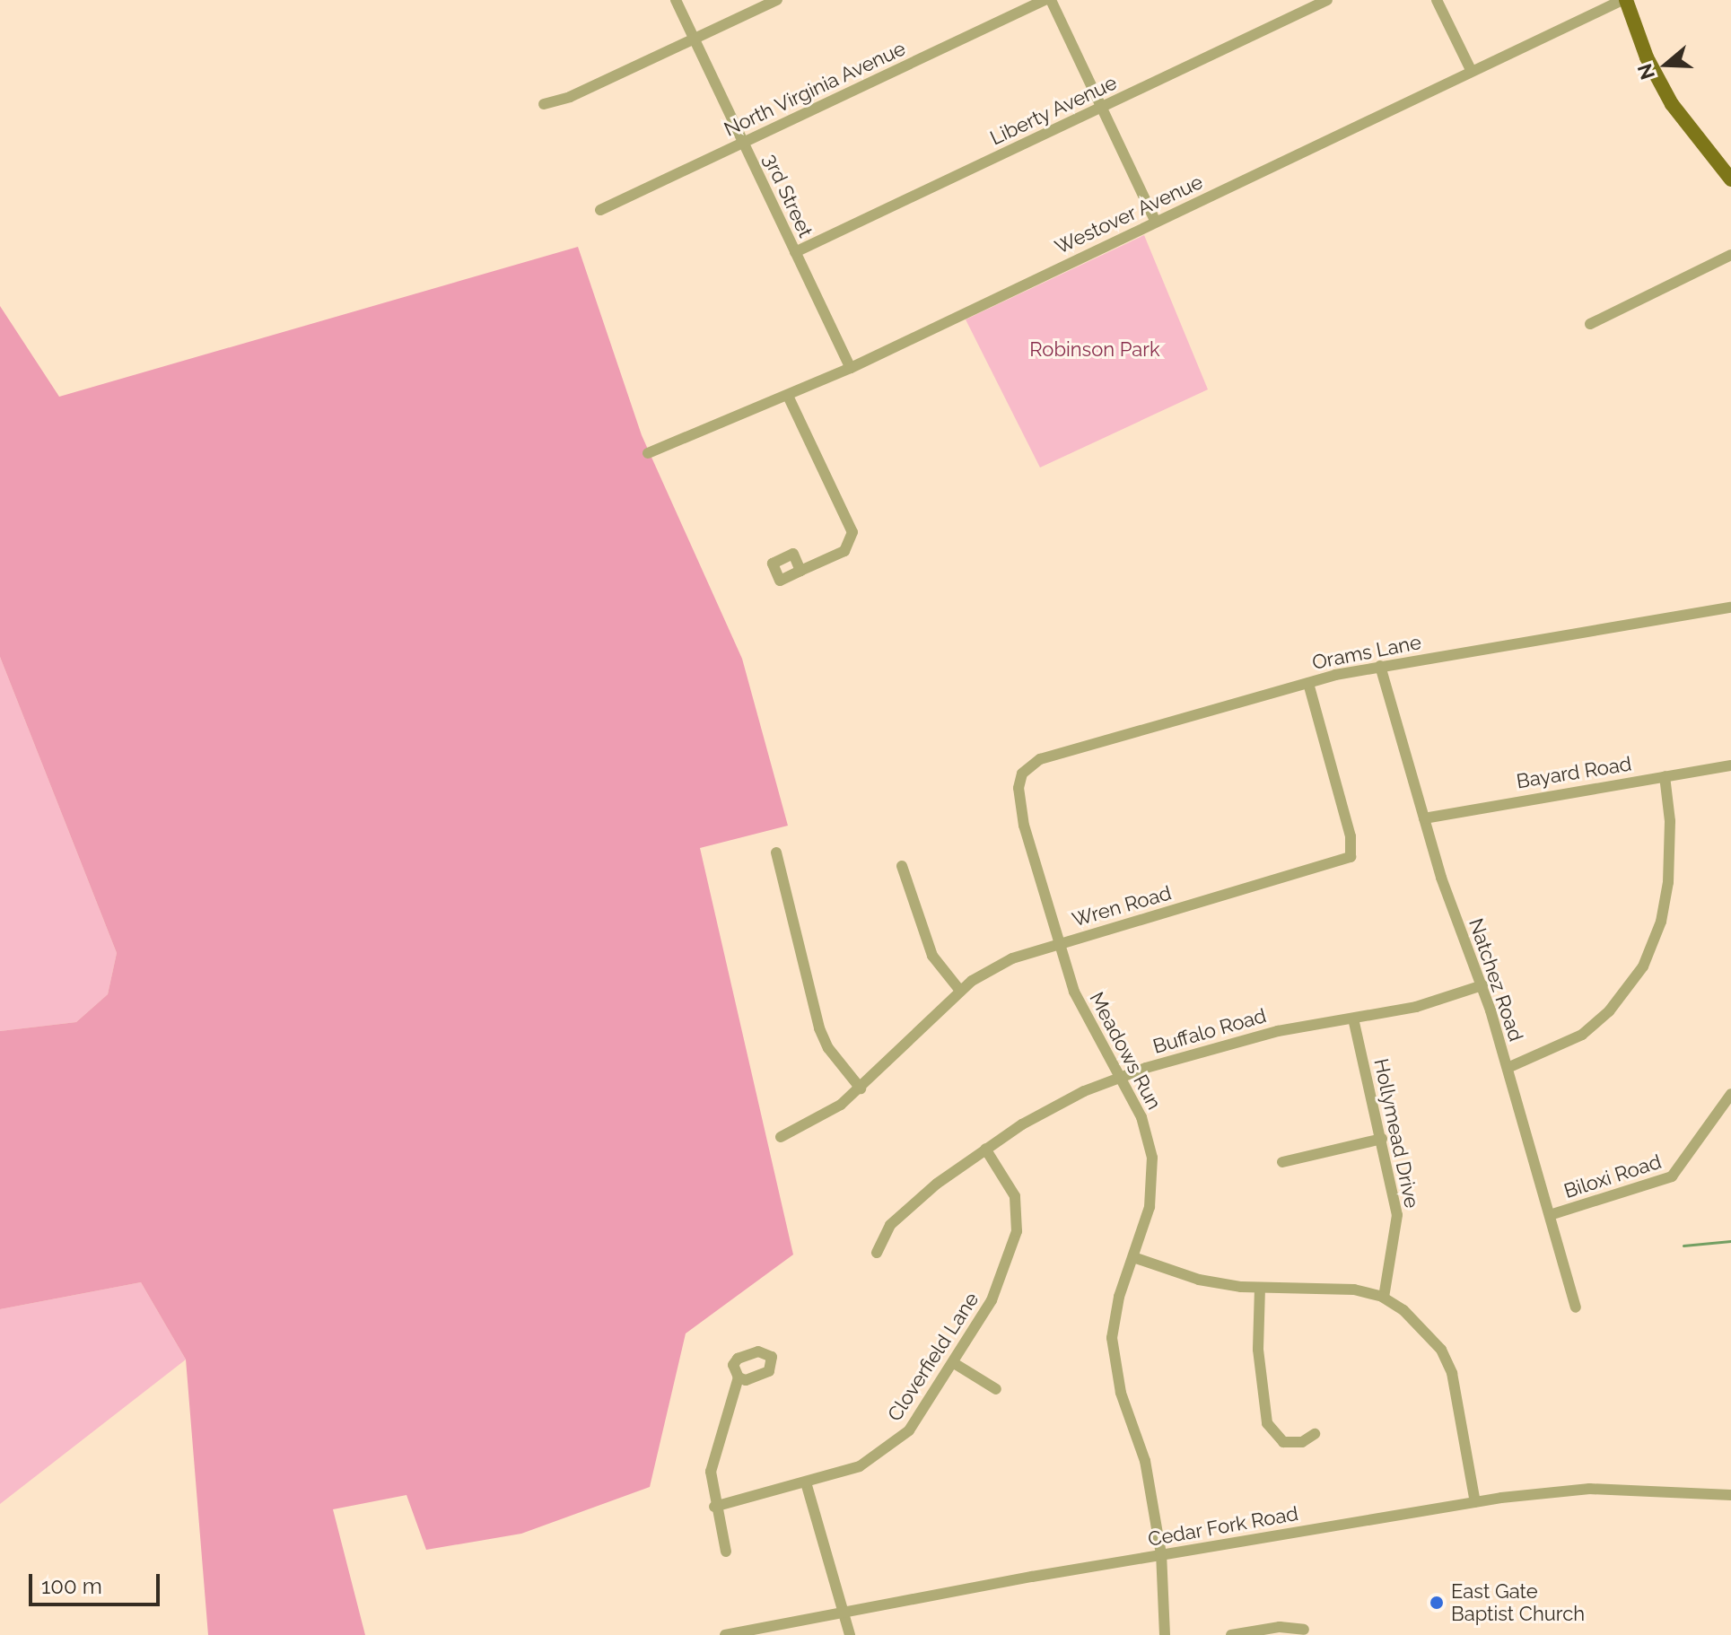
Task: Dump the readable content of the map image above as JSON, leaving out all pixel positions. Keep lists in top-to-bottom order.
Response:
{
  "streets": {
    "street": [
      "North Virginia Avenue",
      "Liberty Avenue",
      "3rd Street",
      "Westover Avenue",
      "Orams Lane",
      "Bayard Road",
      "Wren Road",
      "Natchez Road",
      "Buffalo Road",
      "Meadows Run",
      "Hollymead Drive",
      "Biloxi Road",
      "Cloverfield Lane",
      "Cedar Fork Road"
    ]
  },
  "crossings": [
    ["North Virginia Avenue", "3rd Street"],
    ["Liberty Avenue", "3rd Street"],
    ["3rd Street", "Westover Avenue"],
    ["Orams Lane", "Wren Road"],
    ["Orams Lane", "Natchez Road"],
    ["Orams Lane", "Meadows Run"],
    ["Bayard Road", "Natchez Road"],
    ["Wren Road", "Meadows Run"],
    ["Natchez Road", "Buffalo Road"],
    ["Natchez Road", "Biloxi Road"],
    ["Buffalo Road", "Meadows Run"],
    ["Buffalo Road", "Hollymead Drive"],
    ["Buffalo Road", "Cloverfield Lane"],
    ["Meadows Run", "Cedar Fork Road"]
  ],
  "parks": ["Robinson Park"],
  "places": ["East Gate Baptist Church"],
  "scale_bar": "100 m",
  "north": "left"
}
